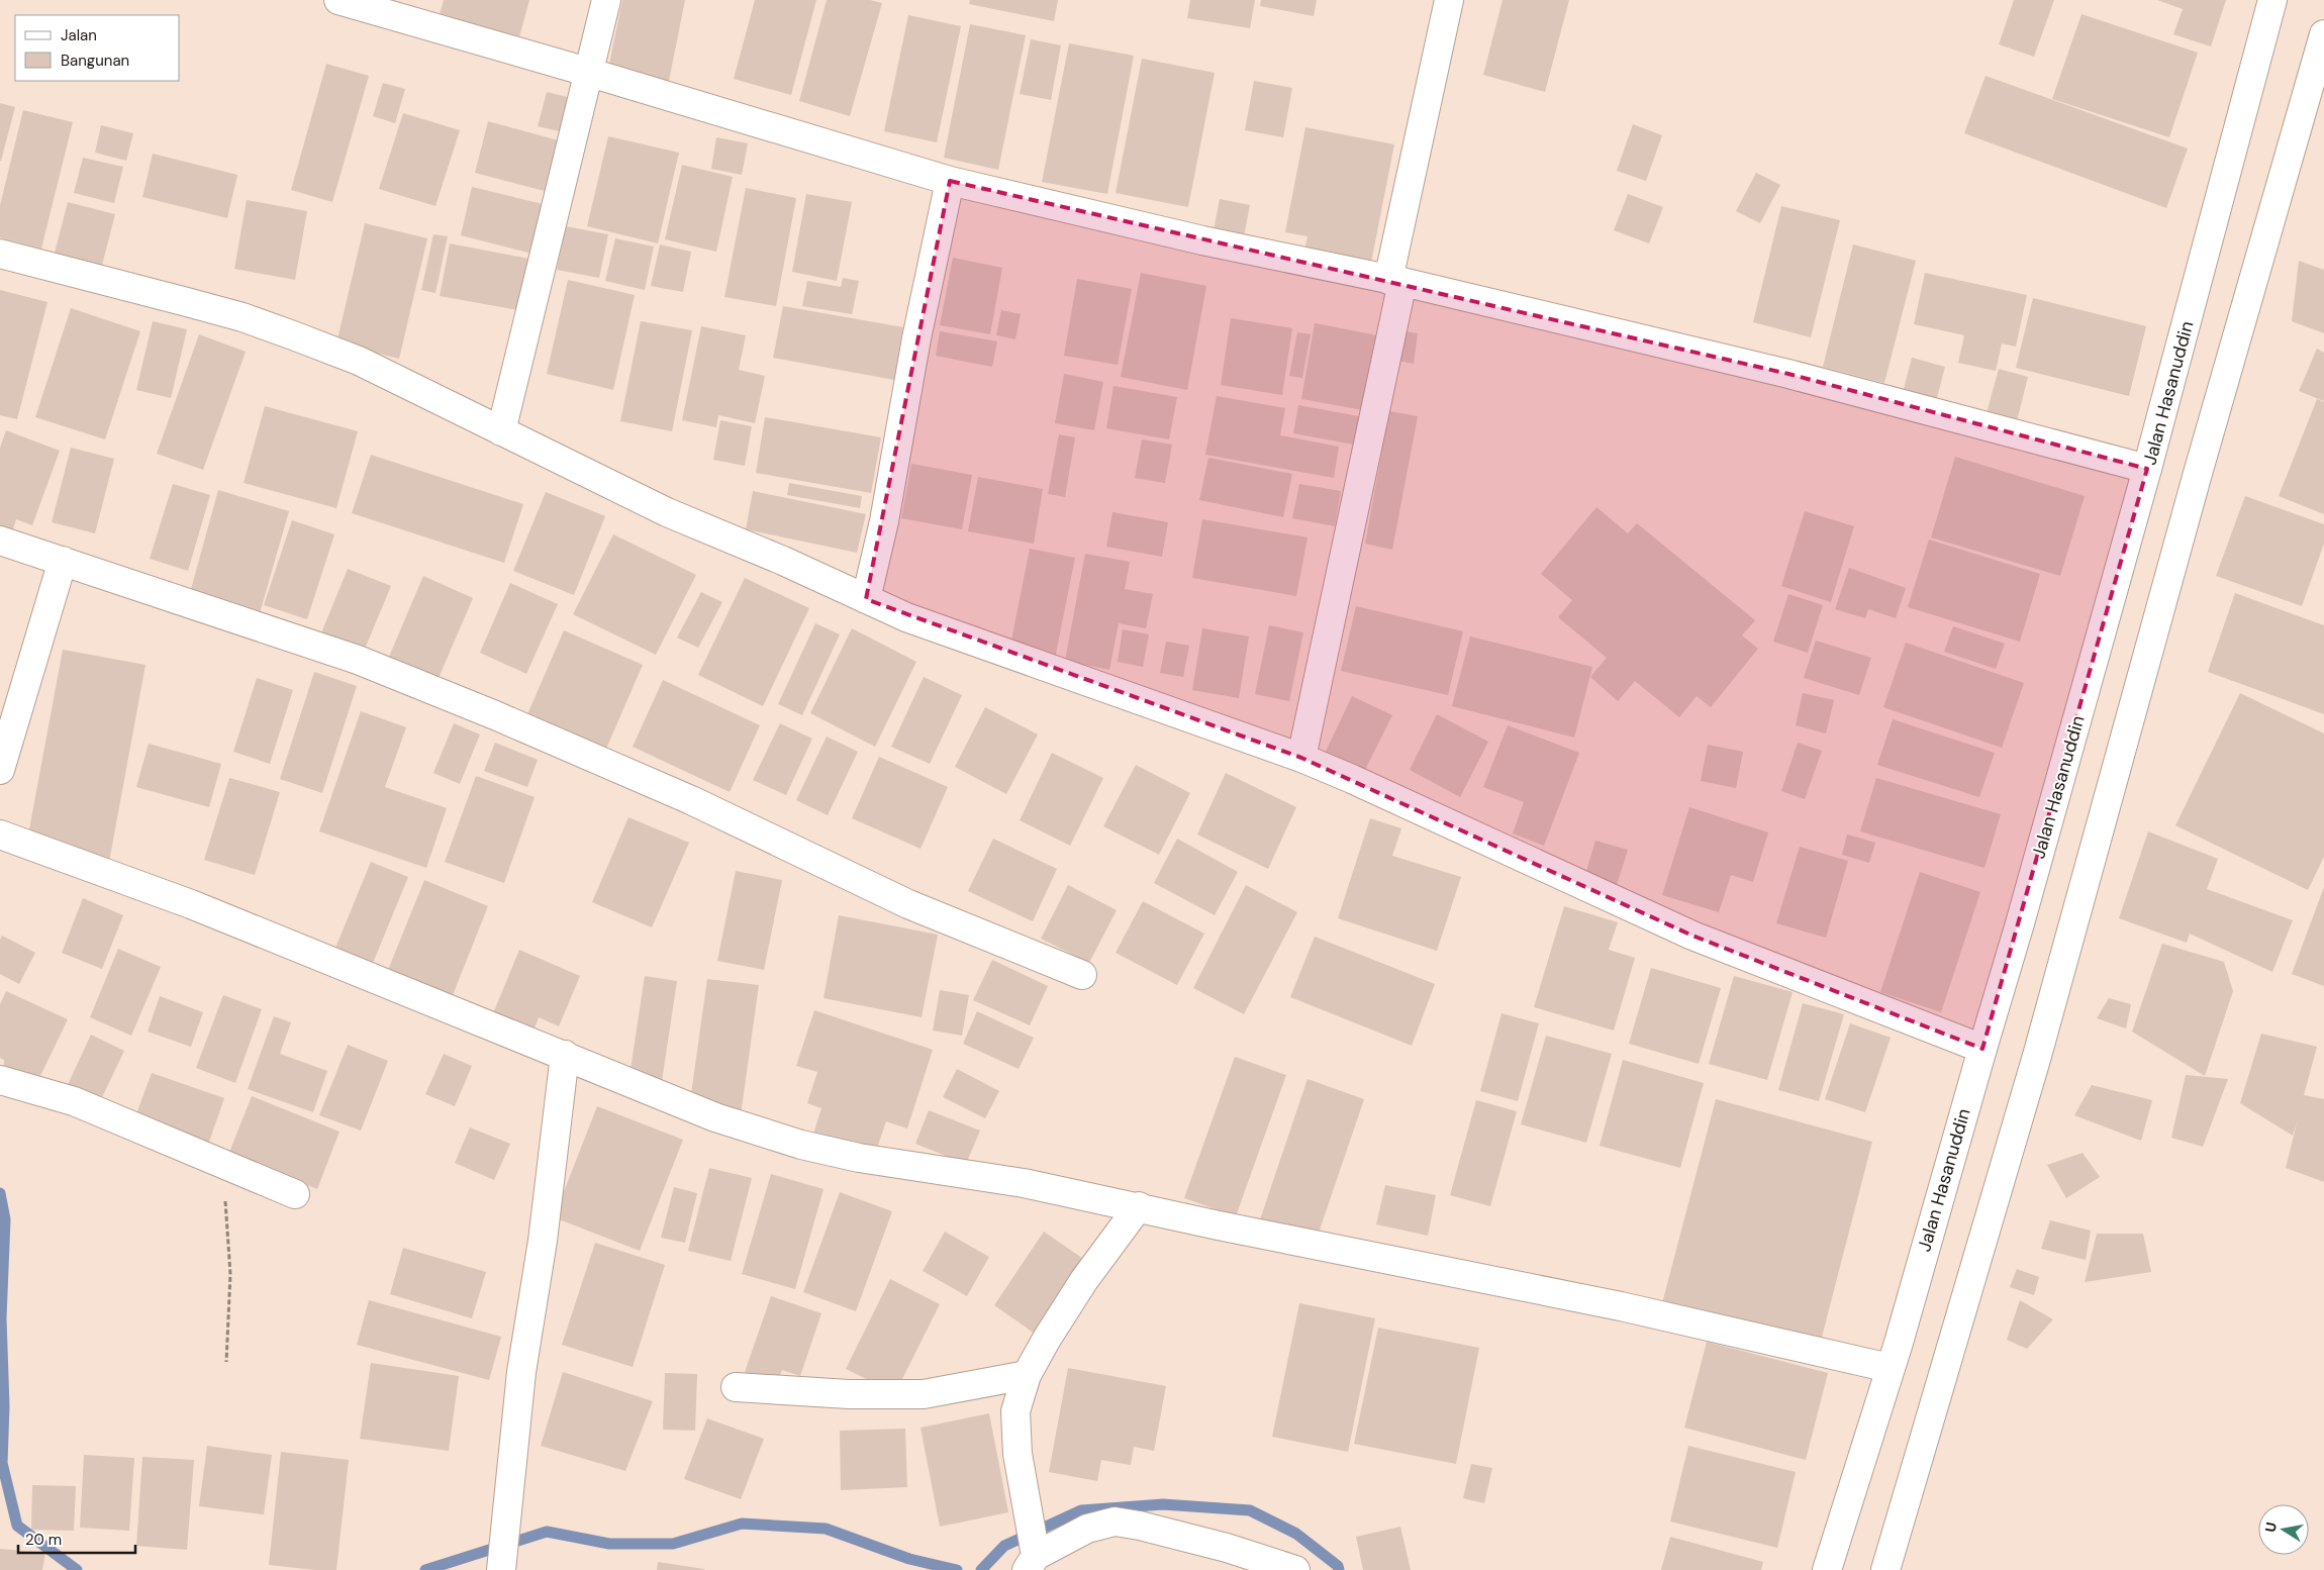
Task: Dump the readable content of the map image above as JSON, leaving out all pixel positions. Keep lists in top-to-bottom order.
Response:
{
  "streets": {
    "street": ["Jalan Hasanuddin"]
  },
  "legend": ["Jalan", "Bangunan"],
  "scale_bar": "20 m",
  "north": "left"
}
